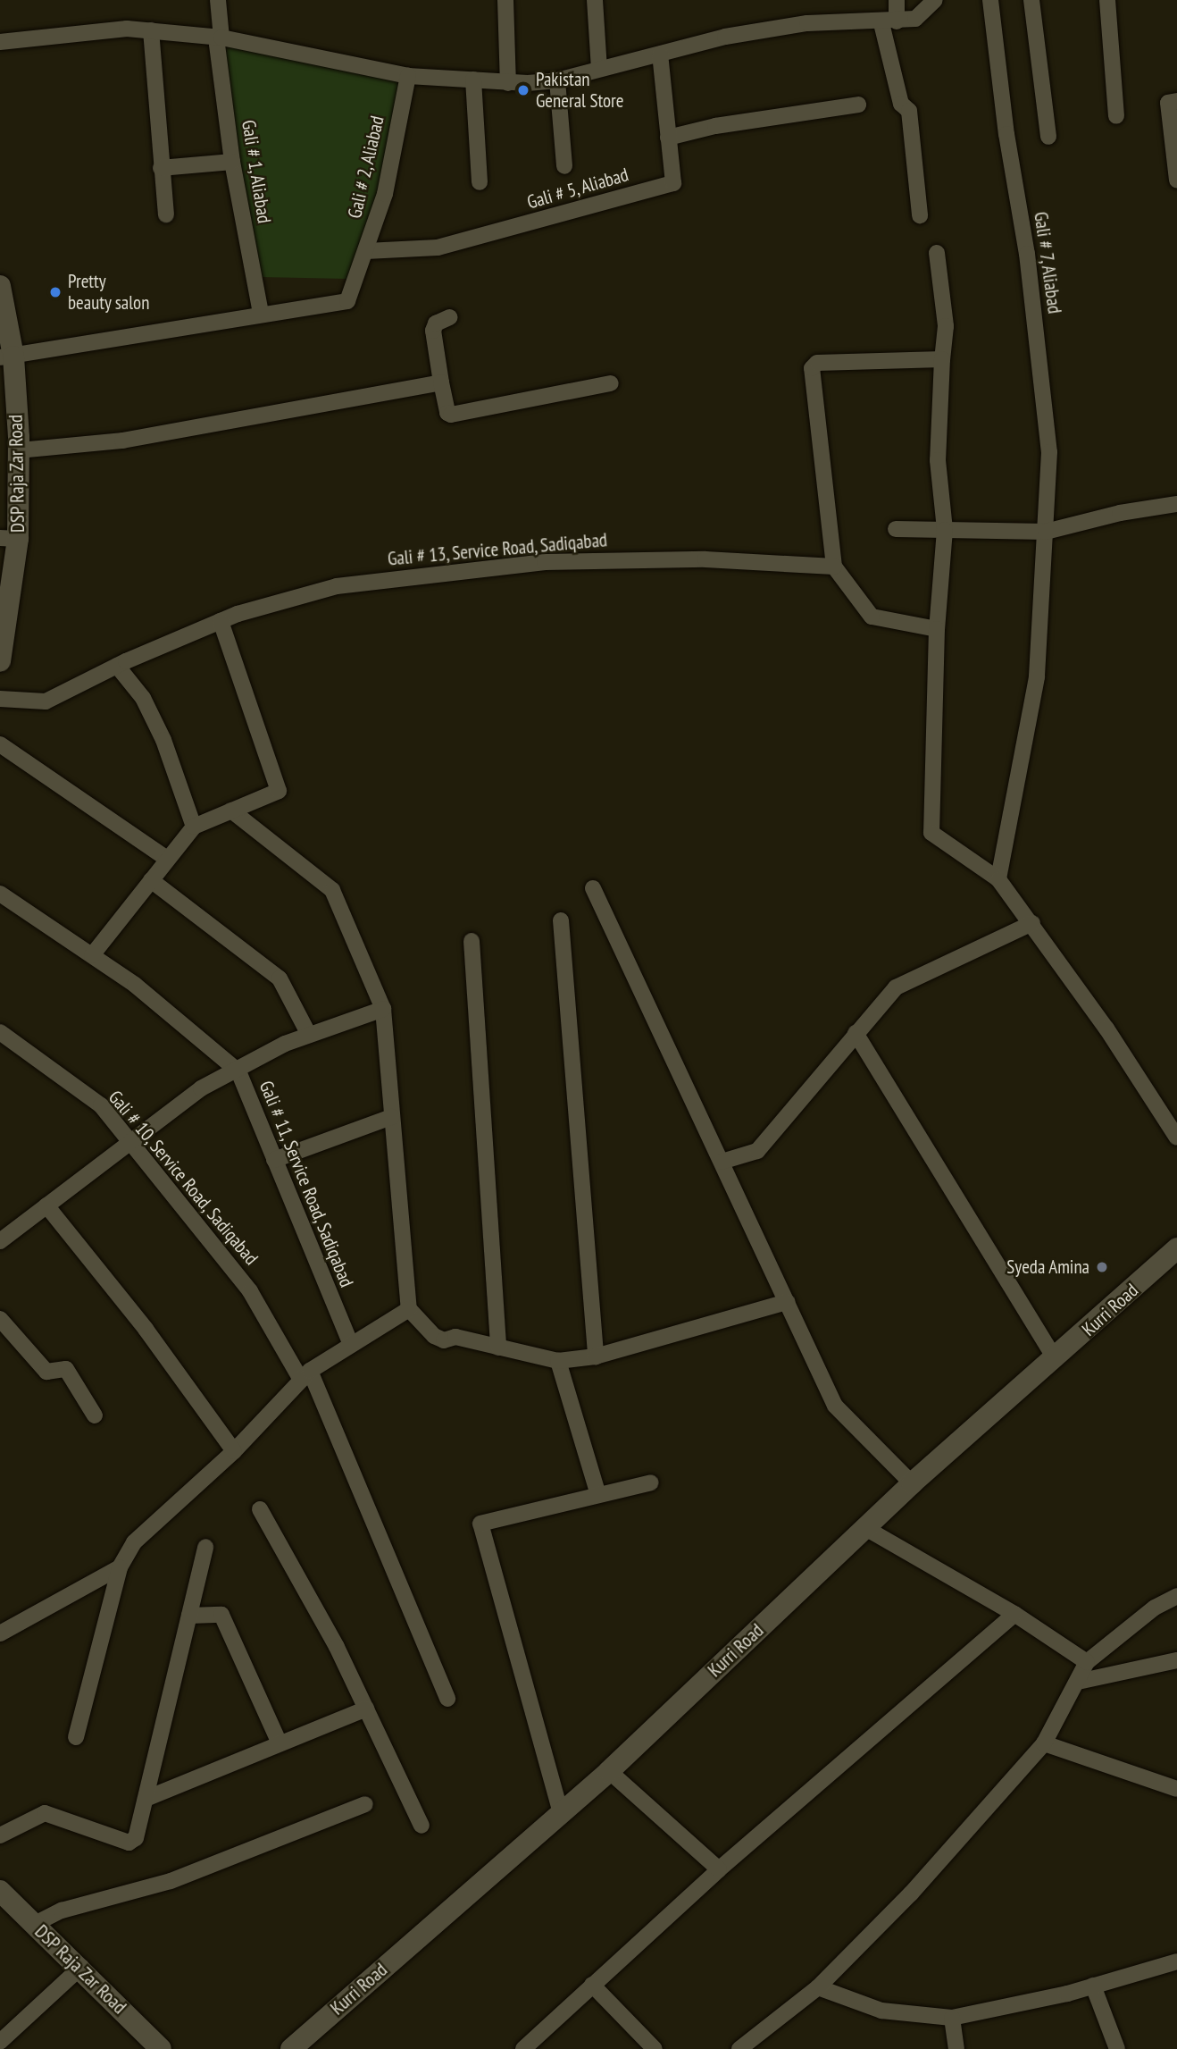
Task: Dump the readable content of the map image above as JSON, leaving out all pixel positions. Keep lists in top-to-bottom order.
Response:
{
  "streets": {
    "main road": ["DSP Raja Zar Road", "Kurri Road"],
    "street": [
      "Gali # 2, Aliabad",
      "Gali # 1, Aliabad",
      "Gali # 5, Aliabad",
      "Gali # 7, Aliabad",
      "Gali # 13, Service Road, Sadiqabad",
      "Gali # 10, Service Road, Sadiqabad",
      "Gali # 11, Service Road, Sadiqabad"
    ]
  },
  "crossings": [
    ["Gali # 2, Aliabad", "Gali # 1, Aliabad"],
    ["Gali # 2, Aliabad", "Gali # 5, Aliabad"]
  ],
  "places": ["Pakistan General Store", "Pretty beauty salon", "Syeda Amina"]
}
